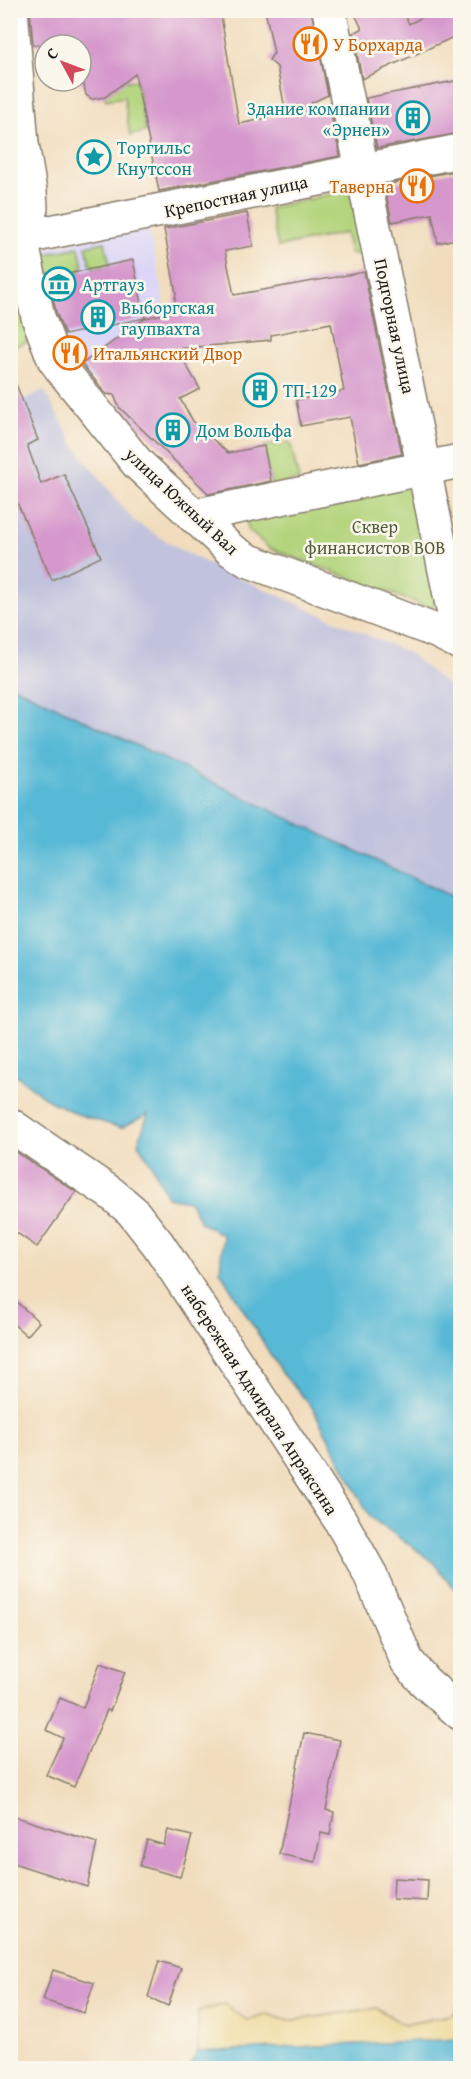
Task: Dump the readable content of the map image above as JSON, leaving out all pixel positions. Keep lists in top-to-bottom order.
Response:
{
  "streets": {
    "street": [
      "Крепостная улица",
      "Подгорная улица",
      "улица Южный Вал",
      "набережная Адмирала Апраксина"
    ]
  },
  "crossings": [
    ["Крепостная улица", "Подгорная улица"],
    ["Крепостная улица", "улица Южный Вал"],
    ["Подгорная улица", "улица Южный Вал"]
  ],
  "parks": ["Сквер финансистов ВОВ"],
  "places": {
    "restaurant": ["У Борхарда", "Таверна", "Итальянский Двор"],
    "building": [
      "Здание компании «Эрнен»",
      "Выборгская гаупвахта",
      "ТП-129",
      "Дом Вольфа"
    ],
    "place": ["Торгильс Кнутссон"],
    "museum": ["Артгауз"]
  },
  "north": "top left"
}
